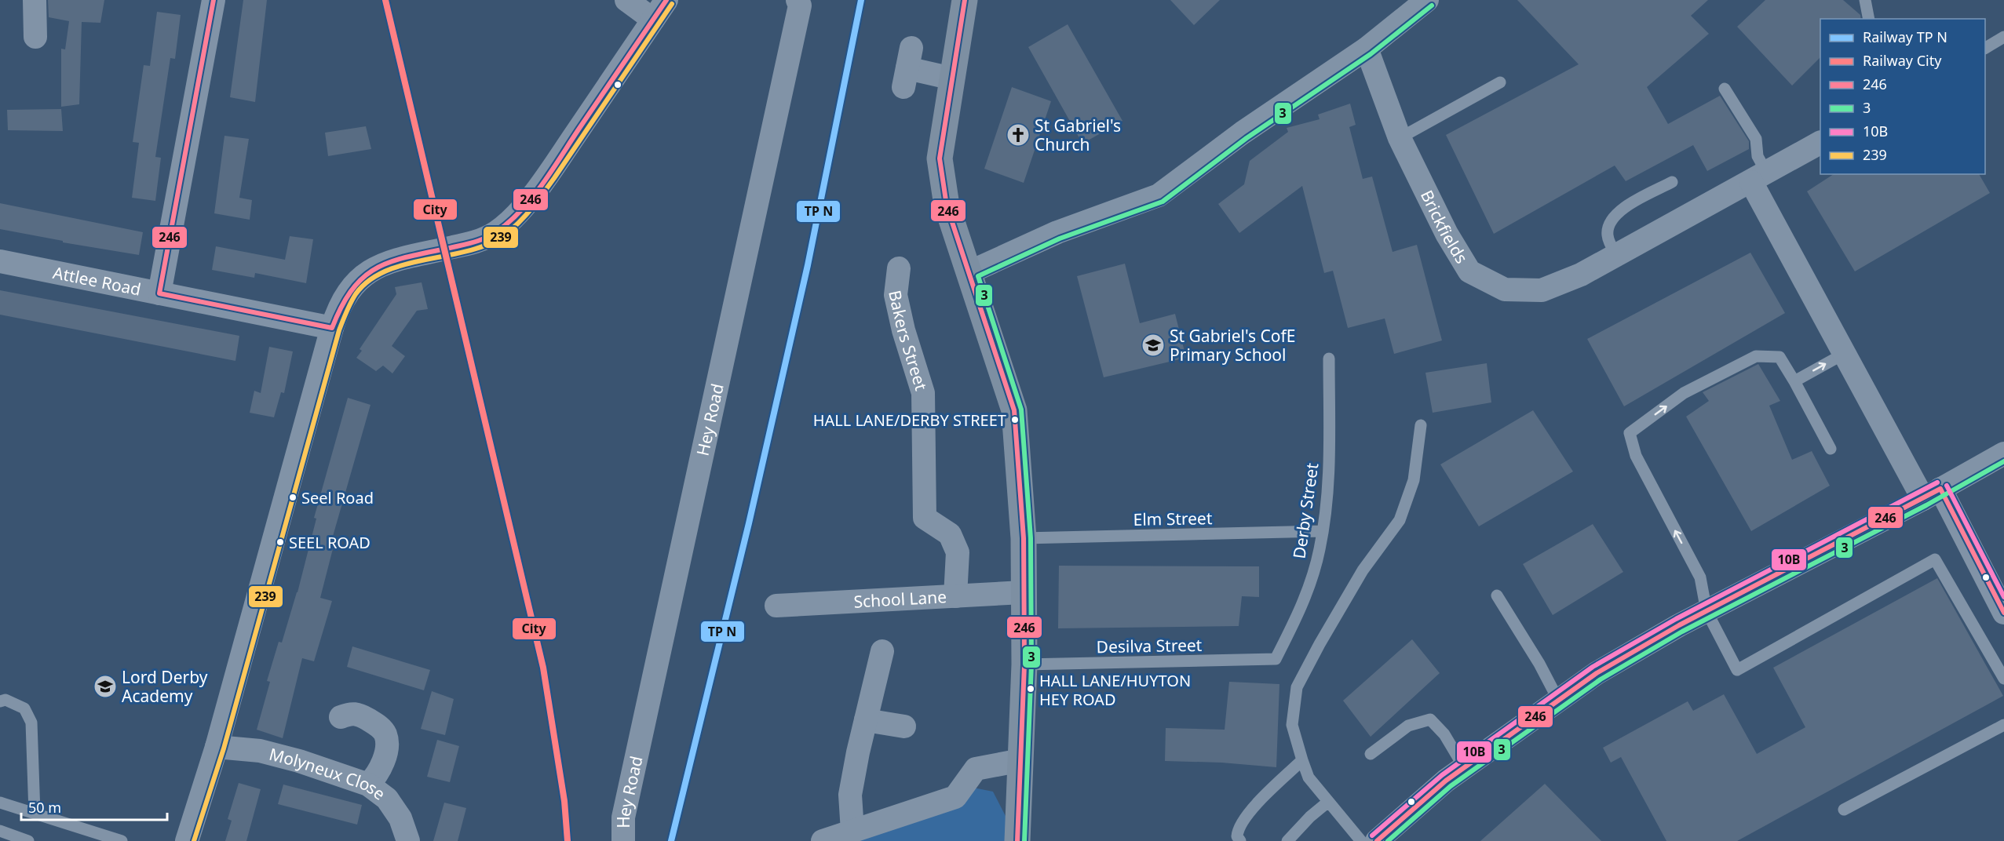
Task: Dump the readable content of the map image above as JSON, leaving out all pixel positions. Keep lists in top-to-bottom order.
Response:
{
  "streets": {
    "street": [
      "Brickfields",
      "Attlee Road",
      "Bakers Street",
      "Hey Road",
      "School Lane",
      "Molyneux Close"
    ],
    "lane": ["Derby Street", "Elm Street", "Desilva Street"]
  },
  "crossings": [
    ["Bakers Street", "School Lane"],
    ["Derby Street", "Elm Street"],
    ["Derby Street", "Desilva Street"]
  ],
  "places": {
    "church": ["St Gabriel's Church"],
    "school or university": ["St Gabriel's CofE Primary School", "Lord Derby Academy"],
    "other": [
      "HALL LANE/DERBY STREET",
      "Seel Road",
      "SEEL ROAD",
      "HALL LANE/HUYTON HEY ROAD"
    ]
  },
  "lines": [
    "rail line City",
    "transit line 246",
    "transit line 239",
    "transit line 3",
    "transit line 10B"
  ],
  "legend": [
    "Railway TP N",
    "Railway City",
    "246",
    "3",
    "10B",
    "239"
  ],
  "scale_bar": "50 m"
}
